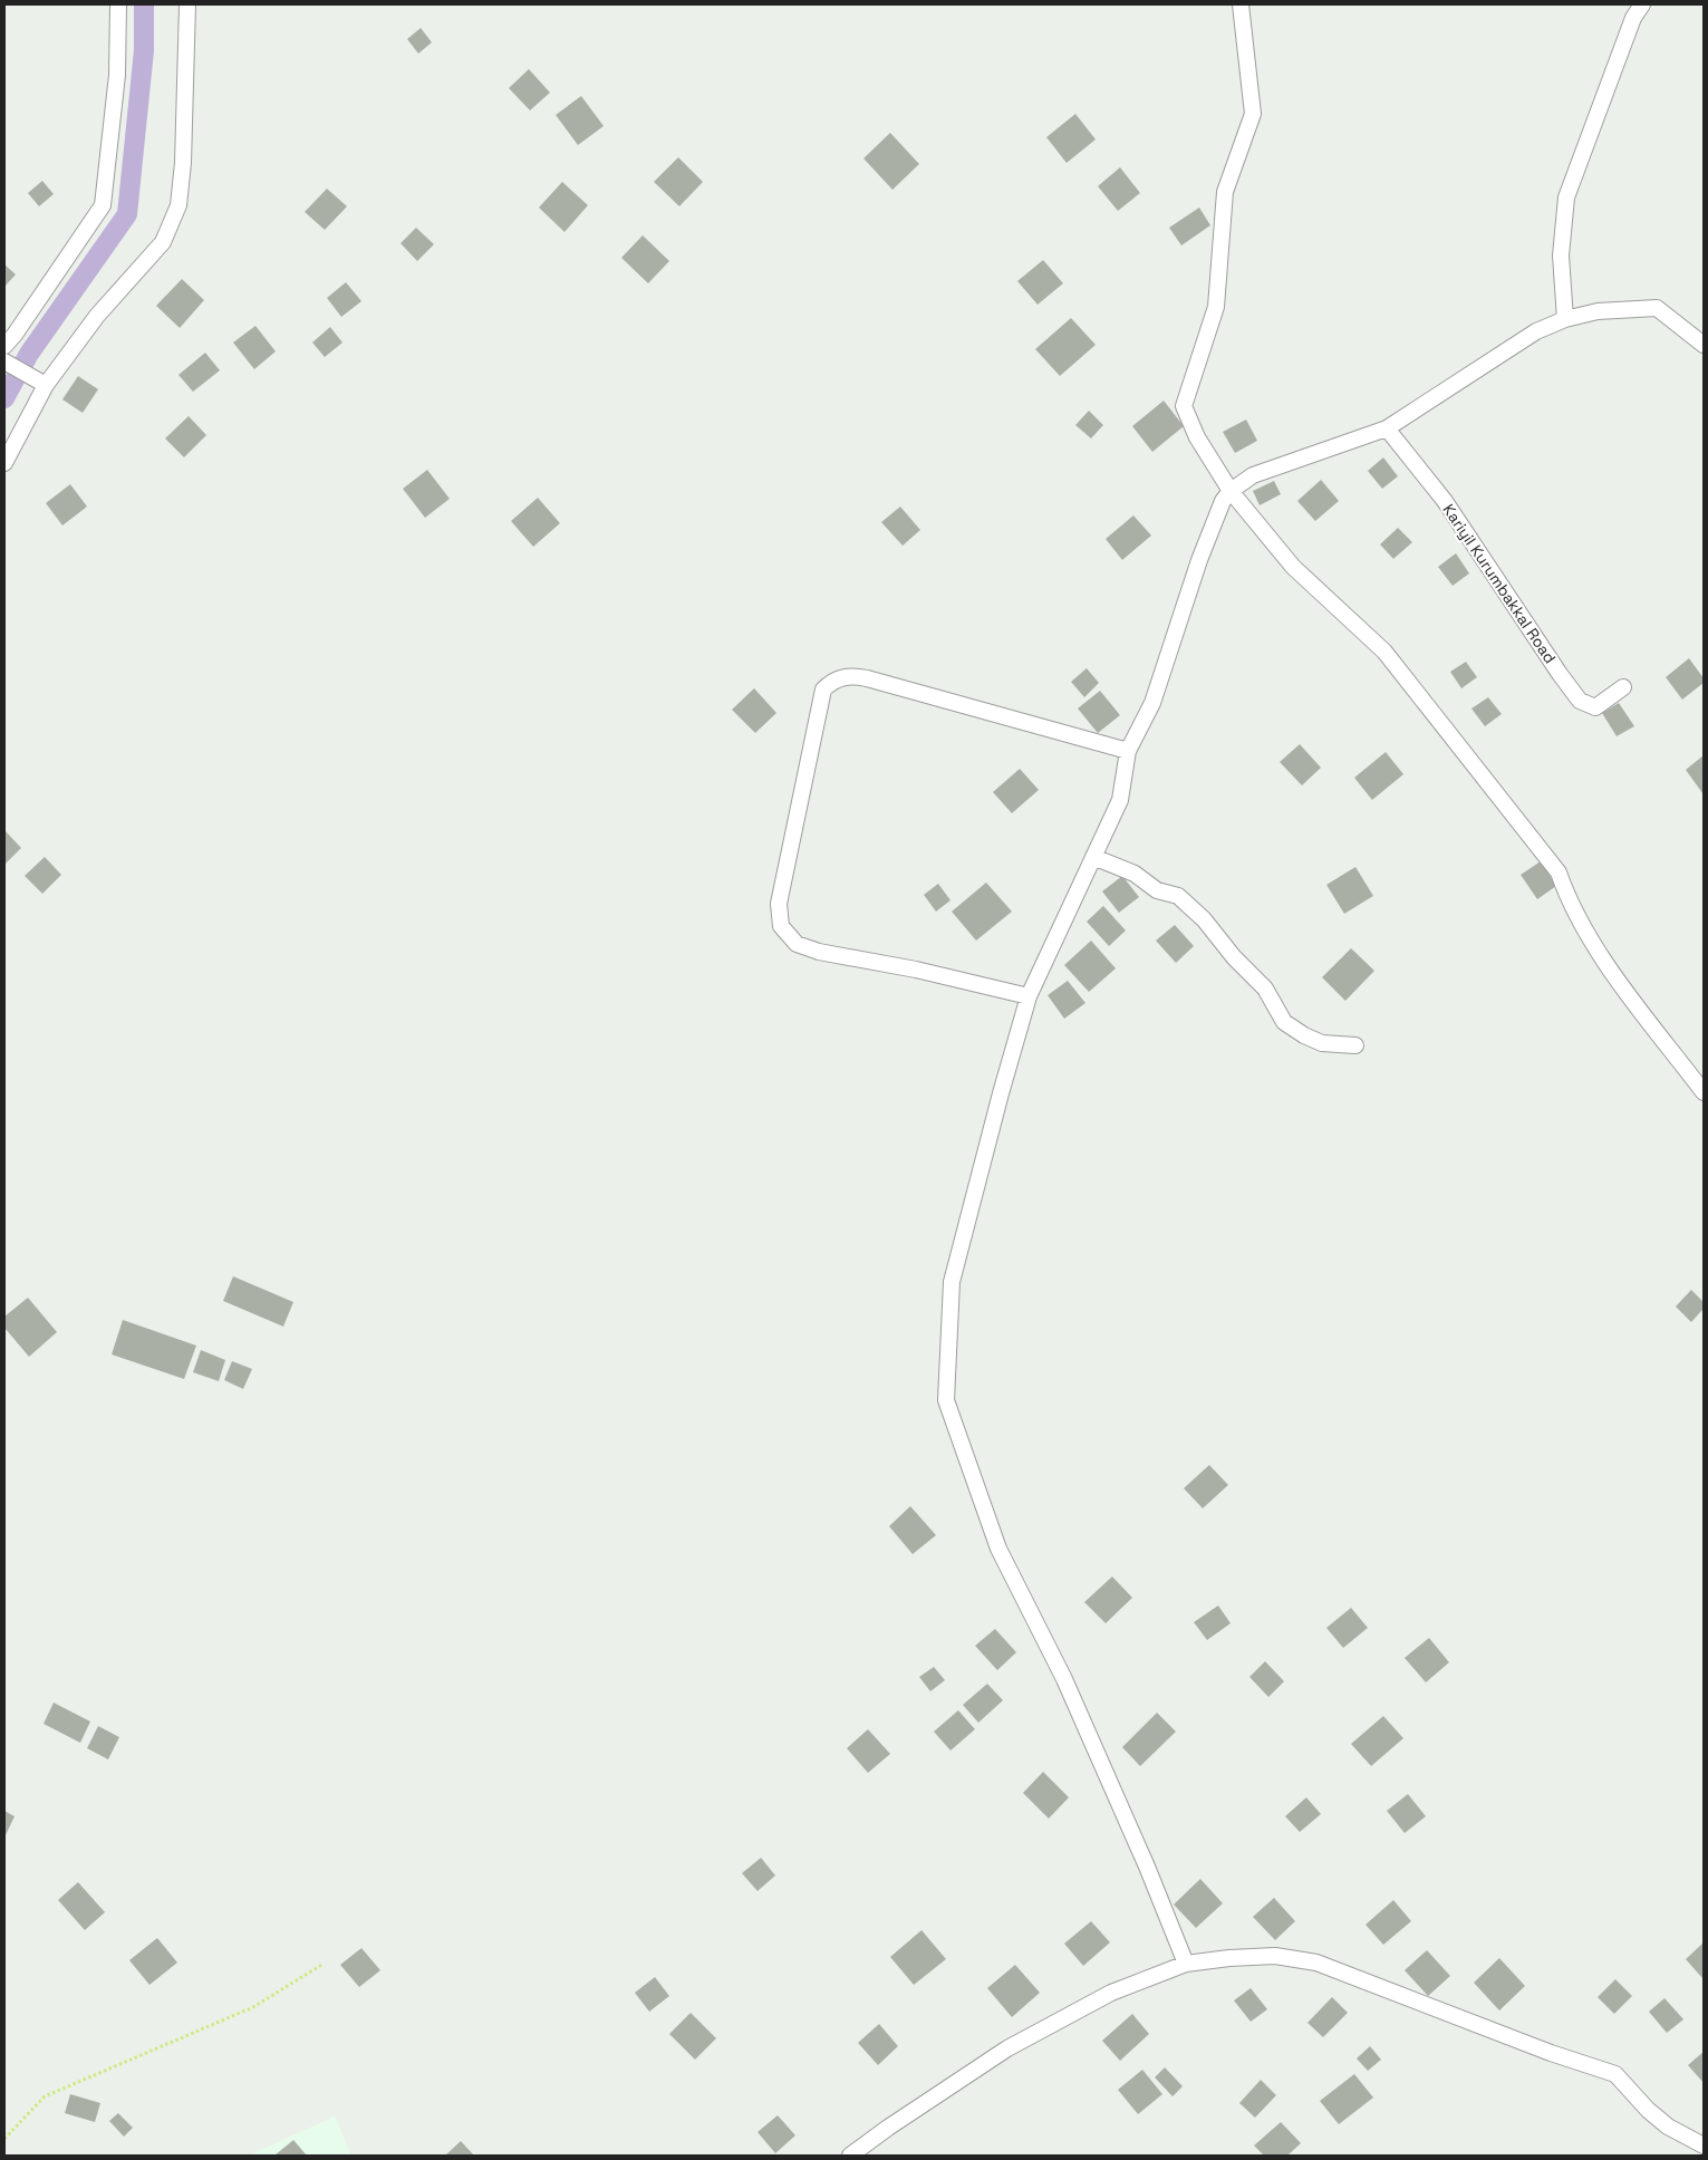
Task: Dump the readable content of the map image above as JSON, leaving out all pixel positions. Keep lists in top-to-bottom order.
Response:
{
  "streets": {
    "street": ["Kariyil Kurumbakkal Road"]
  }
}
